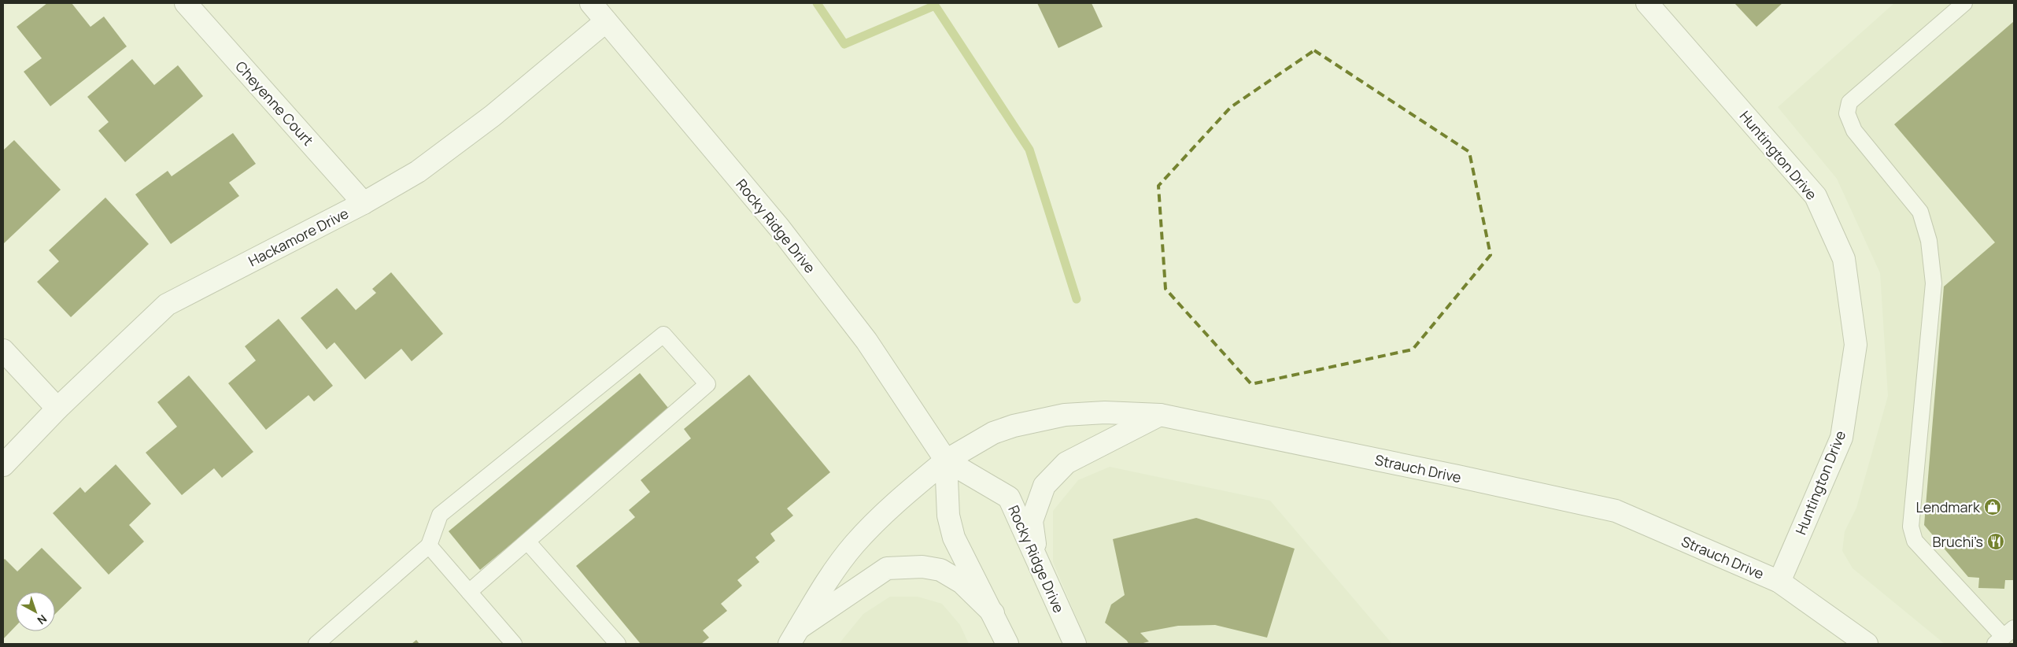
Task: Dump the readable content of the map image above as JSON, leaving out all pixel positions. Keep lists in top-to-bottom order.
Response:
{
  "streets": {
    "street": [
      "Cheyenne Court",
      "Huntington Drive",
      "Rocky Ridge Drive",
      "Hackamore Drive",
      "Strauch Drive"
    ]
  },
  "crossings": [
    ["Cheyenne Court", "Hackamore Drive"],
    ["Huntington Drive", "Strauch Drive"],
    ["Rocky Ridge Drive", "Hackamore Drive"],
    ["Rocky Ridge Drive", "Strauch Drive"]
  ],
  "places": {
    "shop": ["Lendmark"],
    "restaurant": ["Bruchi’s"]
  },
  "north": "bottom right"
}
